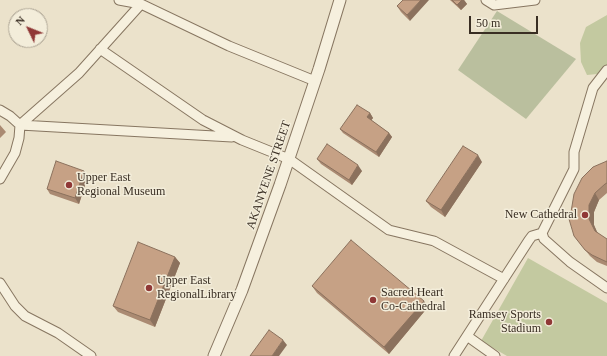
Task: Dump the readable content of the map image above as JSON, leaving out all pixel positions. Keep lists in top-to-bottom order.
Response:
{
  "streets": {
    "street": ["AKANYENE STREET"]
  },
  "places": [
    "Upper East Regional Museum",
    "New Cathedral",
    "Upper East RegionalLibrary",
    "Sacred Heart Co-Cathedral",
    "Ramsey Sports Stadium"
  ],
  "scale_bar": "50 m",
  "north": "top left"
}
